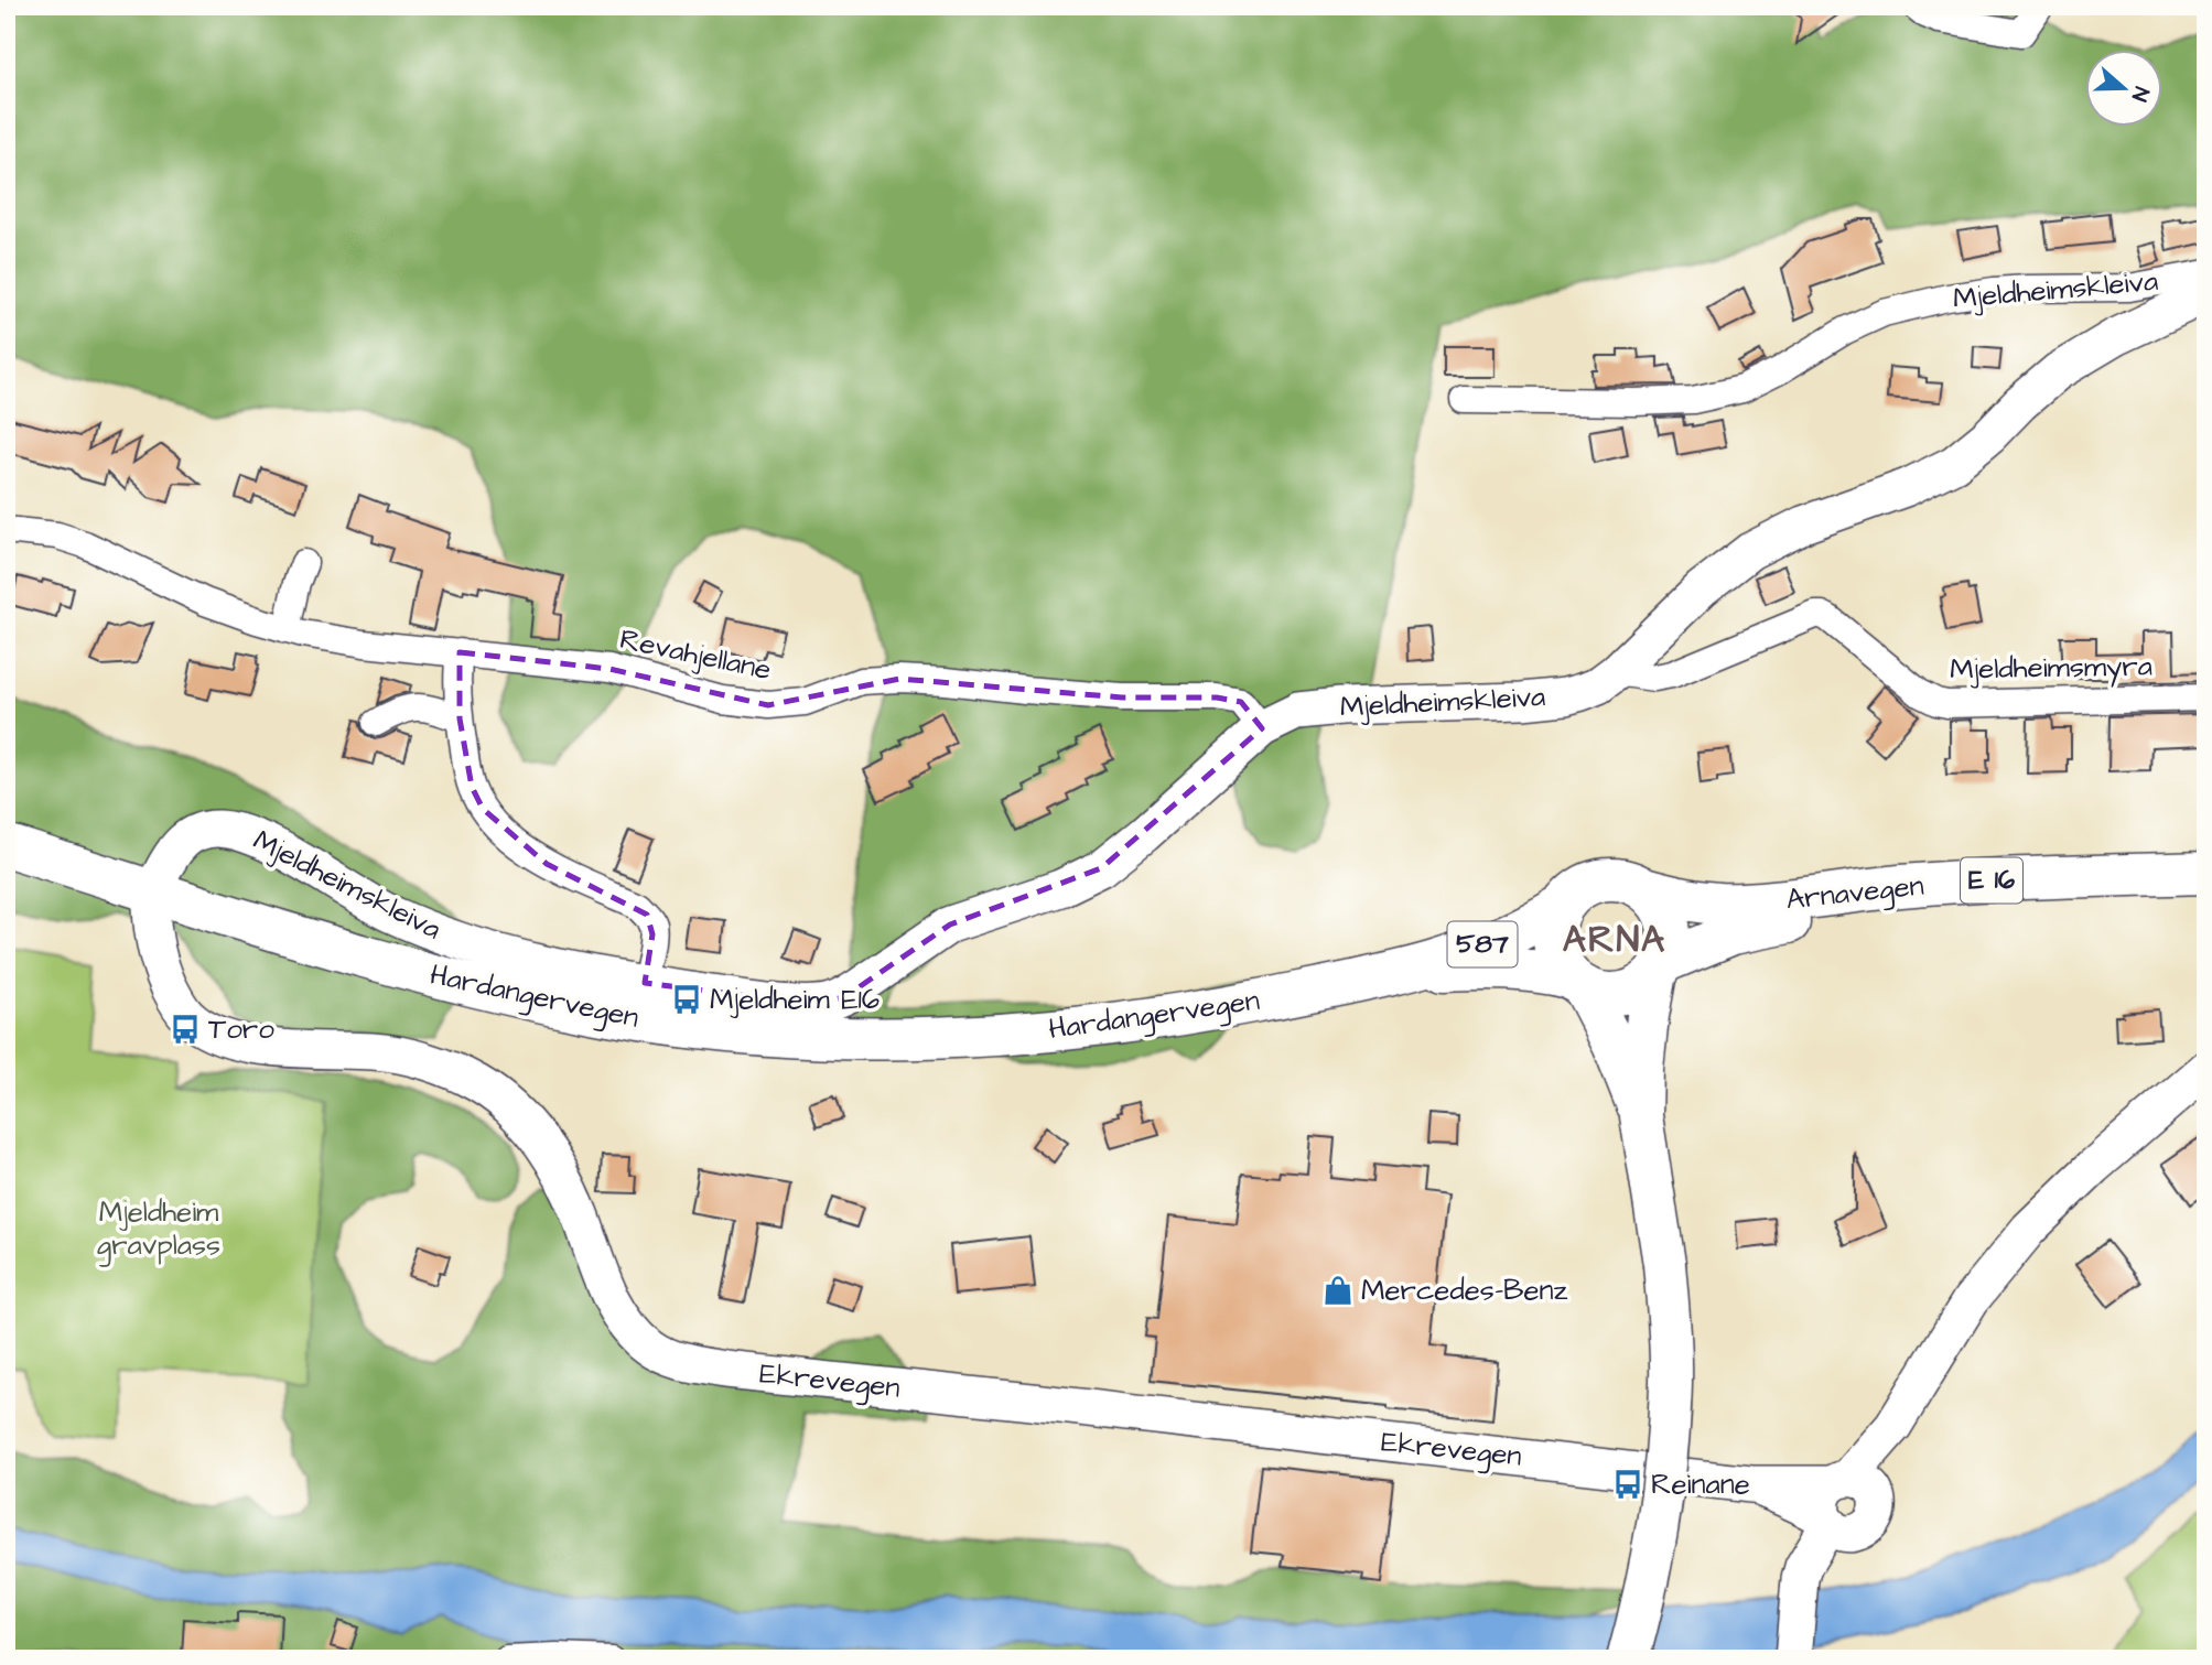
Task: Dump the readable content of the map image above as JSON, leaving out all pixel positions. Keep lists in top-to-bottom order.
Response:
{
  "streets": {
    "main road": [
      "Mjeldheimskleiva",
      "E 16",
      "Arnavegen",
      "587",
      "Hardangervegen",
      "Ekrevegen"
    ],
    "street": ["Revahjellane", "Mjeldheimsmyra"]
  },
  "crossings": [
    ["Mjeldheimskleiva", "Revahjellane"],
    ["Mjeldheimskleiva", "Mjeldheimsmyra"],
    ["Mjeldheimskleiva", "Ekrevegen"],
    ["E 16", "Arnavegen"],
    ["E 16", "Hardangervegen"],
    ["Arnavegen", "Hardangervegen"]
  ],
  "districts": ["ARNA"],
  "parks": ["Mjeldheim gravplass"],
  "places": {
    "bus stop": ["Mjeldheim E16", "Toro", "Reinane"],
    "shop": ["Mercedes-Benz"]
  },
  "north": "right"
}
